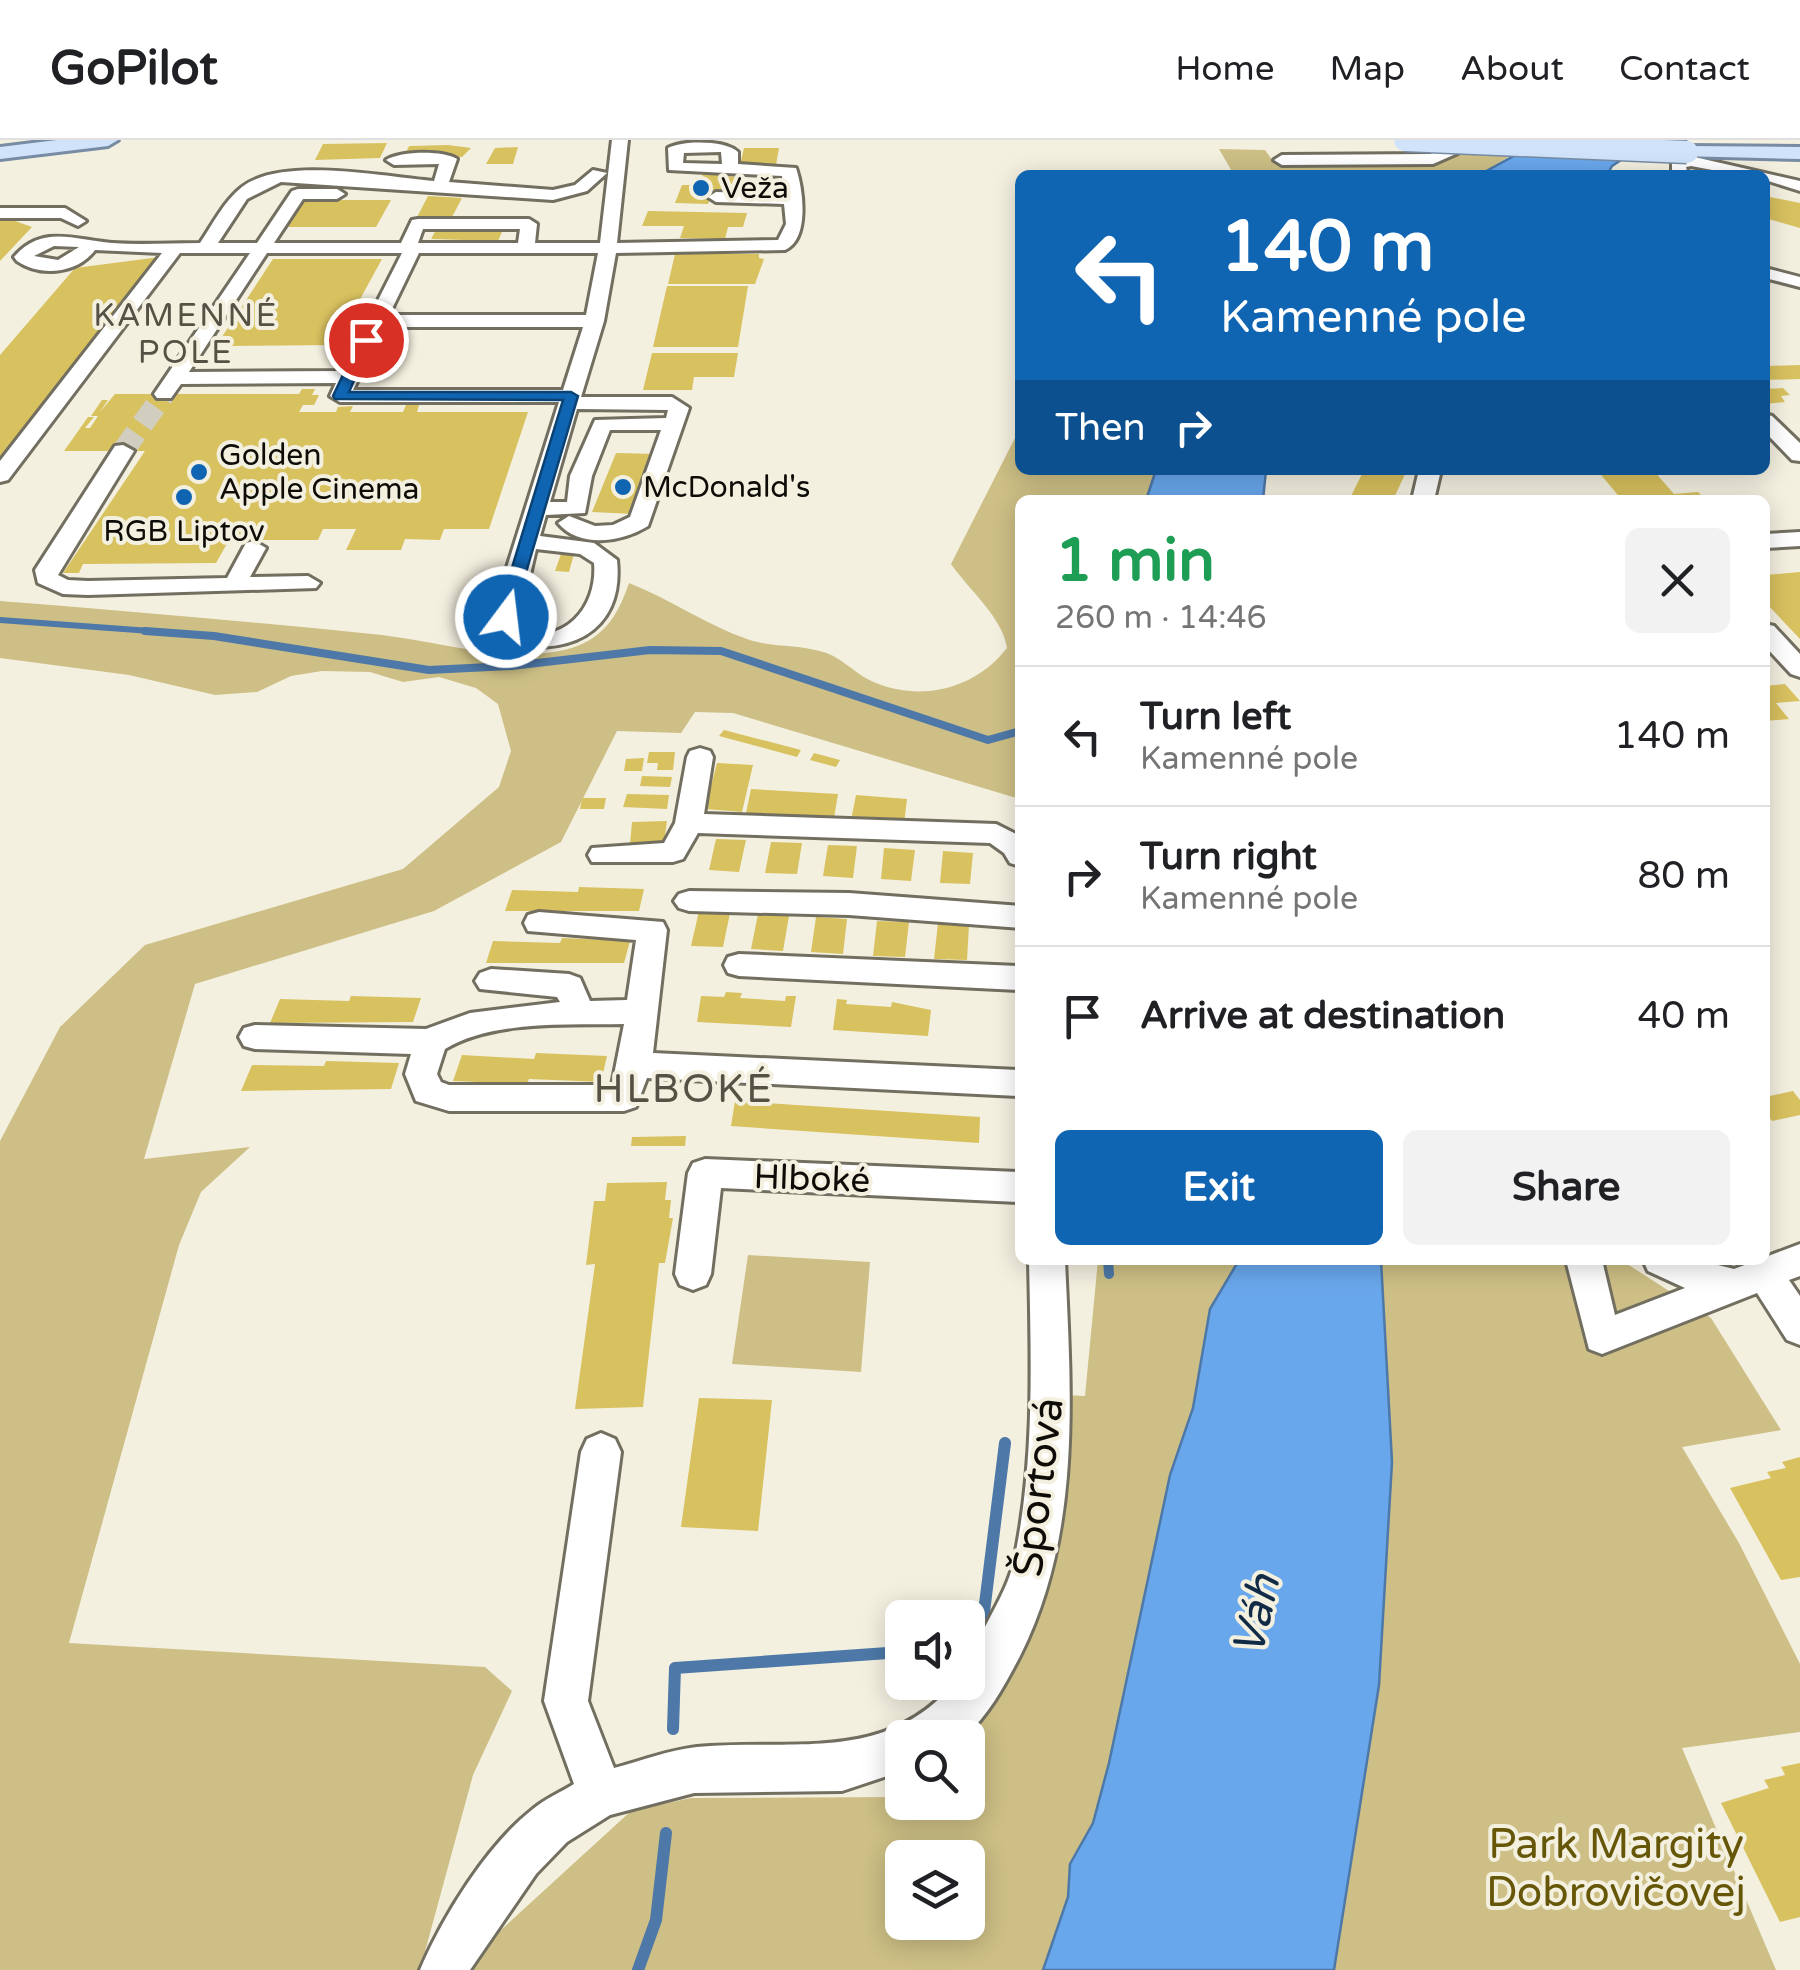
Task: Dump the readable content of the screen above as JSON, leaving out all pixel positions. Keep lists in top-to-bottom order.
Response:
{
  "streets": {
    "street": ["Hlboké", "Športová"]
  },
  "districts": ["KAMENNÉ POLE", "HLBOKÉ"],
  "water": ["Váh"],
  "parks": ["Park Margity Dobrovičovej"],
  "places": [
    "Veža",
    "Golden Apple Cinema",
    "McDonald's",
    "RGB Liptov"
  ],
  "page": {
    "header": "GoPilot",
    "nav": [
      "Home",
      "Map",
      "About",
      "Contact"
    ],
    "turn": ["140 m", "Kamenné pole"],
    "then": "Then",
    "heading": ["1 min", "260 m · 14:46"],
    "list": [
      {
        "name": "Turn left",
        "note": "Kamenné pole",
        "value": "140 m"
      },
      {
        "name": "Turn right",
        "note": "Kamenné pole",
        "value": "80 m"
      },
      {
        "name": "Arrive at destination",
        "value": "40 m"
      }
    ],
    "buttons": ["Exit", "Share"]
  }
}
